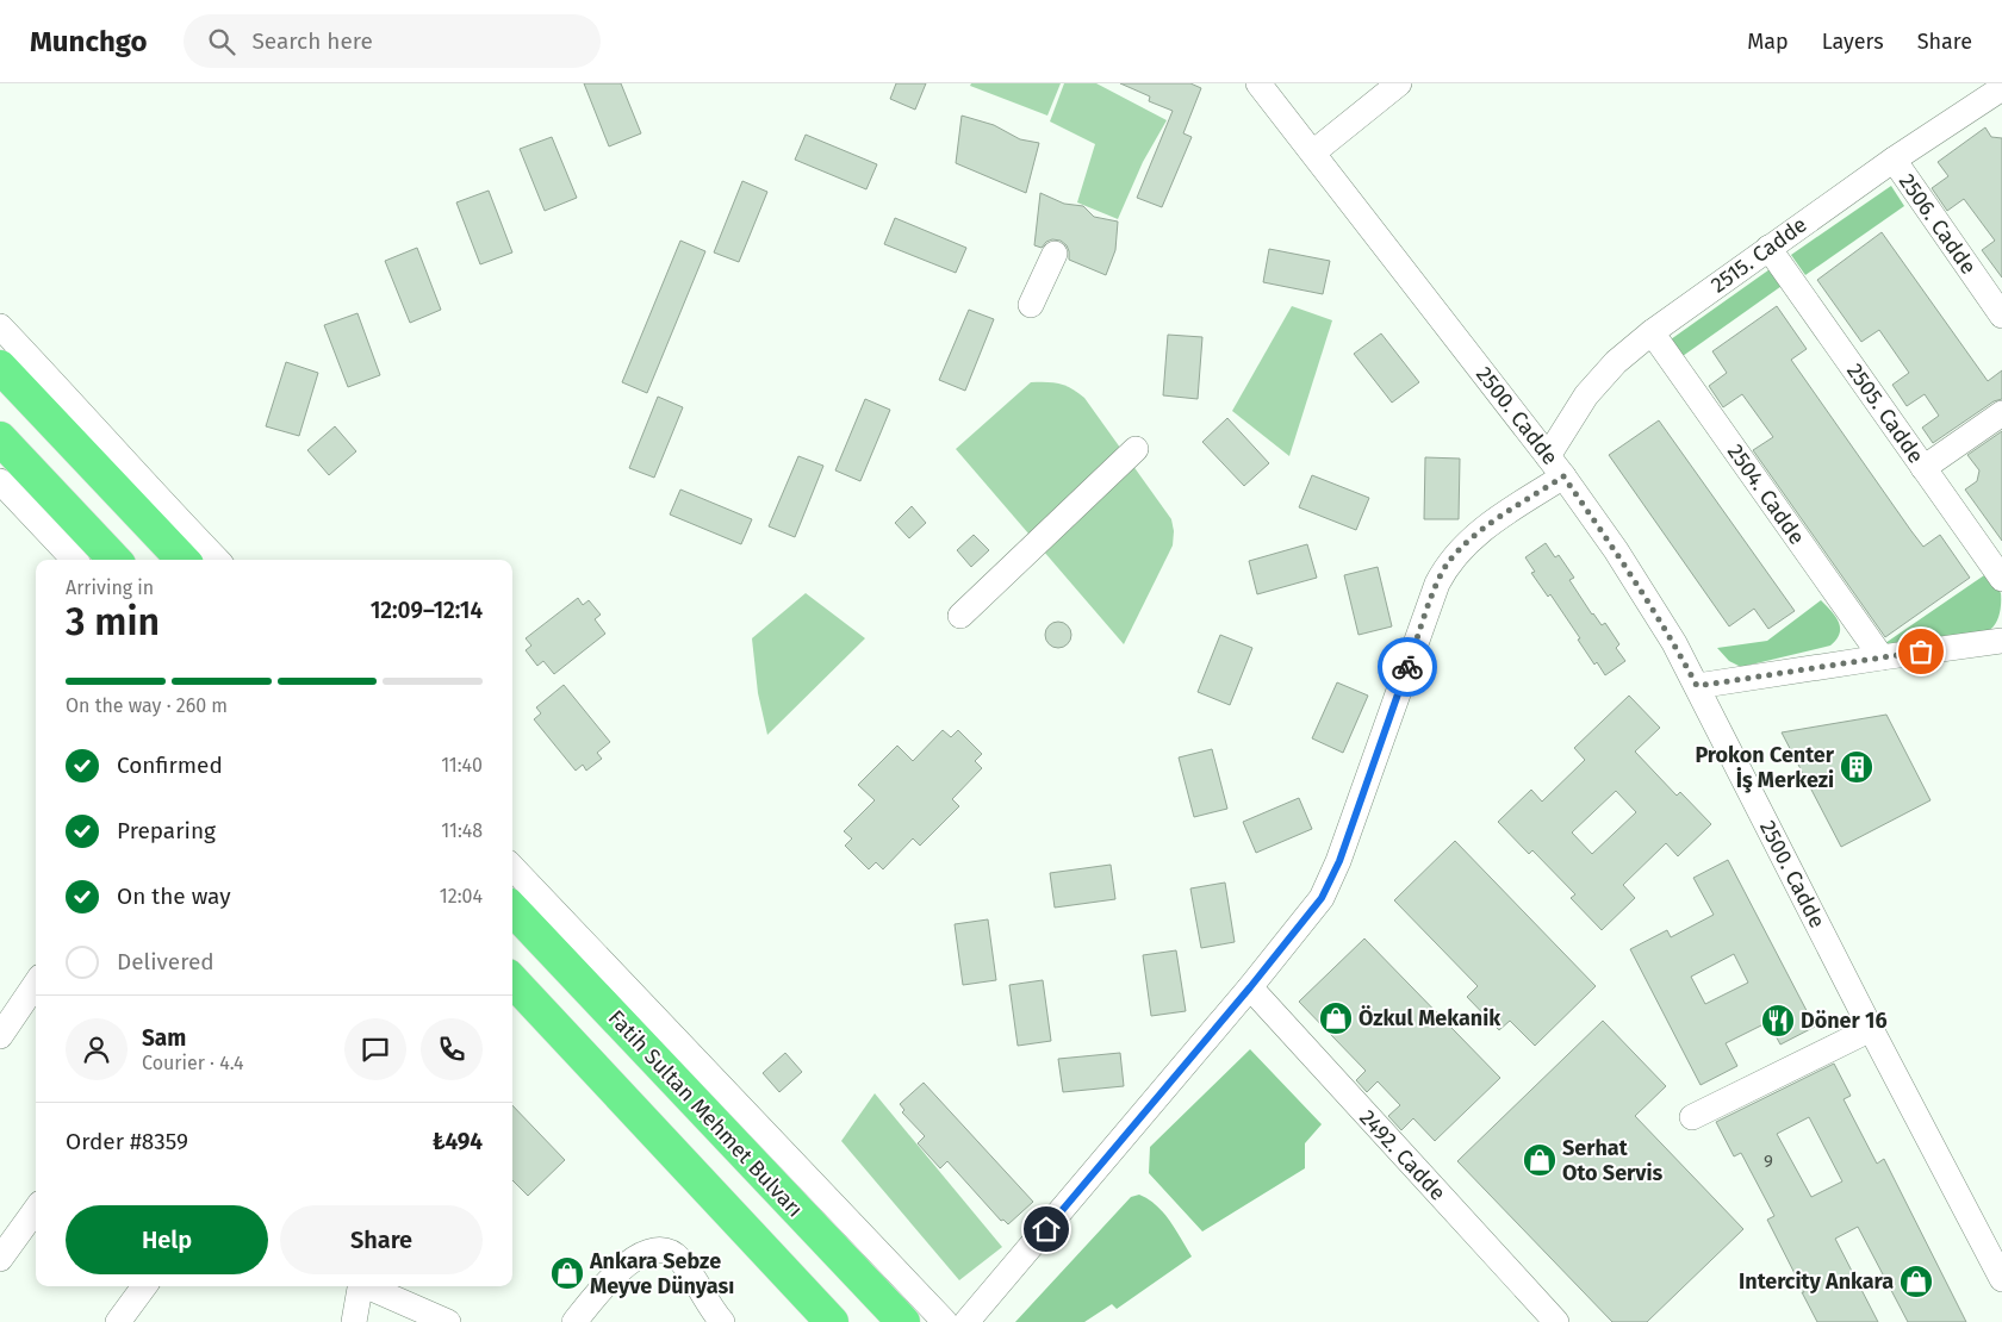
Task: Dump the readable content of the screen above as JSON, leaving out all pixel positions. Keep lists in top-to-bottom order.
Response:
{
  "streets": {
    "highway": ["Fatih Sultan Mehmet Bulvarı"],
    "street": [
      "2506. Cadde",
      "2515. Cadde",
      "2505. Cadde",
      "2500. Cadde",
      "2504. Cadde",
      "2492. Cadde"
    ]
  },
  "crossings": [
    ["2506. Cadde", "2515. Cadde"],
    ["2515. Cadde", "2505. Cadde"],
    ["2515. Cadde", "2500. Cadde"],
    ["2515. Cadde", "2504. Cadde"]
  ],
  "places": {
    "building": ["Prokon Center İş Merkezi"],
    "shop": [
      "Özkul Mekanik",
      "Serhat Oto Servis",
      "Ankara Sebze Meyve Dünyası",
      "Intercity Ankara"
    ],
    "restaurant": ["Döner 16"]
  },
  "house_numbers": ["9"],
  "page": {
    "header": "Munchgo",
    "search": "Search here",
    "nav": ["Map", "Layers", "Share"],
    "heading": ["3 min", "Arriving in", "12:09–12:14"],
    "panel": [
      "Sam",
      "Courier · 4.4",
      "Order #8359",
      "₺494"
    ],
    "bar": "On the way · 260 m",
    "list": [
      ["Confirmed", "11:40"],
      ["Preparing", "11:48"],
      ["On the way", "12:04"],
      "Delivered"
    ],
    "buttons": ["Help", "Share"]
  }
}
